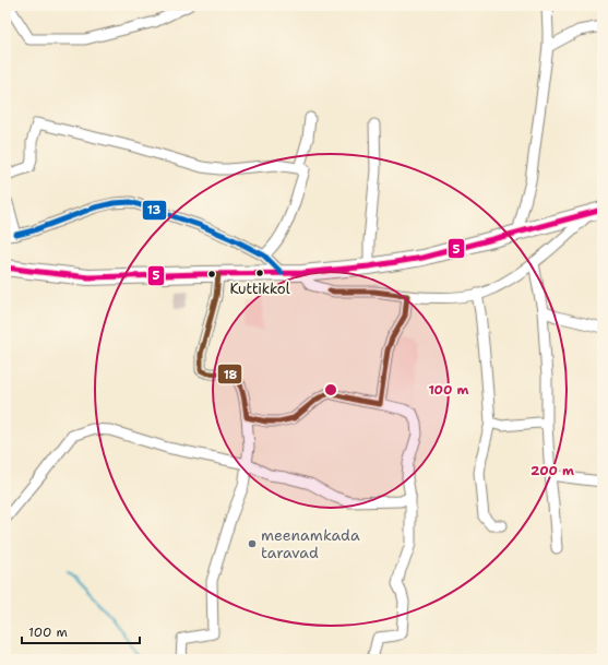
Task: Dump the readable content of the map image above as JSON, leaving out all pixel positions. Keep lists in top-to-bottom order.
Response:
{
  "places": ["Kuttikkol", "meenamkada taravad"],
  "lines": ["transit line 13", "transit line 5", "transit line 18"],
  "scale_bar": "100 m",
  "rings": ["100 m", "200 m"]
}
